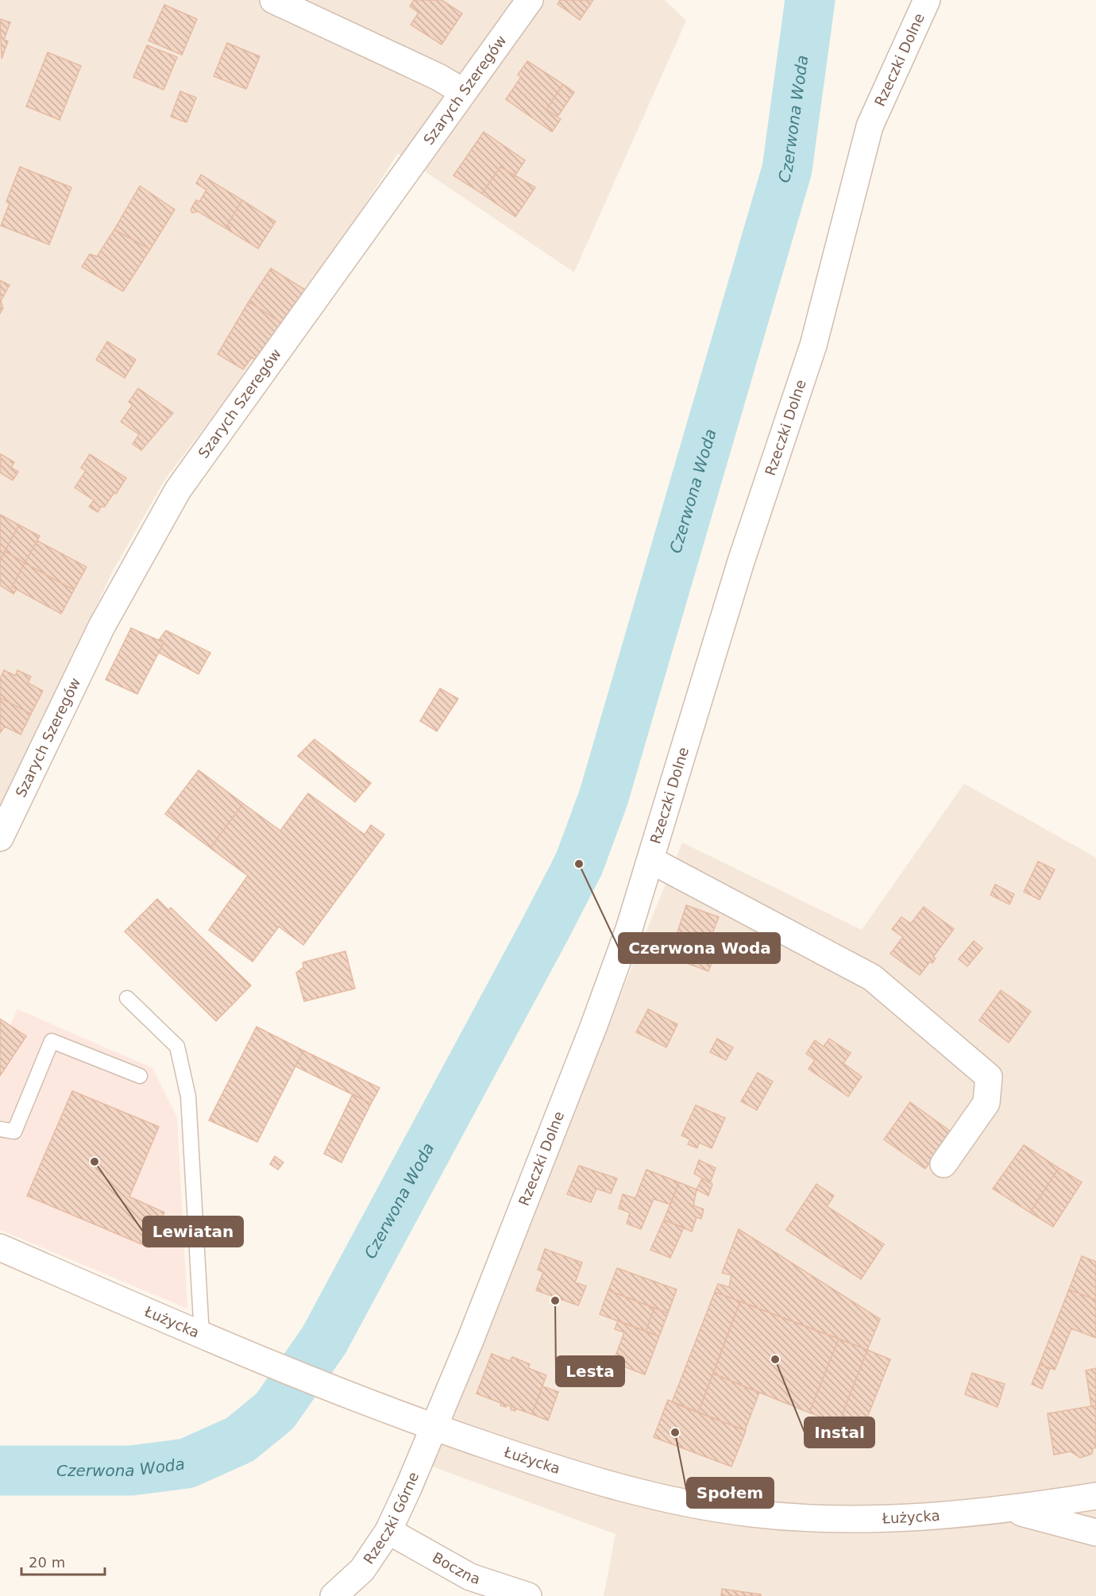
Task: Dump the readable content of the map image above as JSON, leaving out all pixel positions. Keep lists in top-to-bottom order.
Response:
{
  "streets": {
    "street": [
      "Rzeczki Dolne",
      "Szarych Szeregów",
      "Łużycka",
      "Rzeczki Górne",
      "Boczna"
    ]
  },
  "crossings": [
    ["Rzeczki Dolne", "Łużycka"],
    ["Rzeczki Dolne", "Rzeczki Górne"],
    ["Łużycka", "Rzeczki Górne"],
    ["Rzeczki Górne", "Boczna"]
  ],
  "water": ["Czerwona Woda"],
  "places": [
    "Czerwona Woda",
    "Lewiatan",
    "Lesta",
    "Instal",
    "Społem"
  ],
  "scale_bar": "20 m"
}
